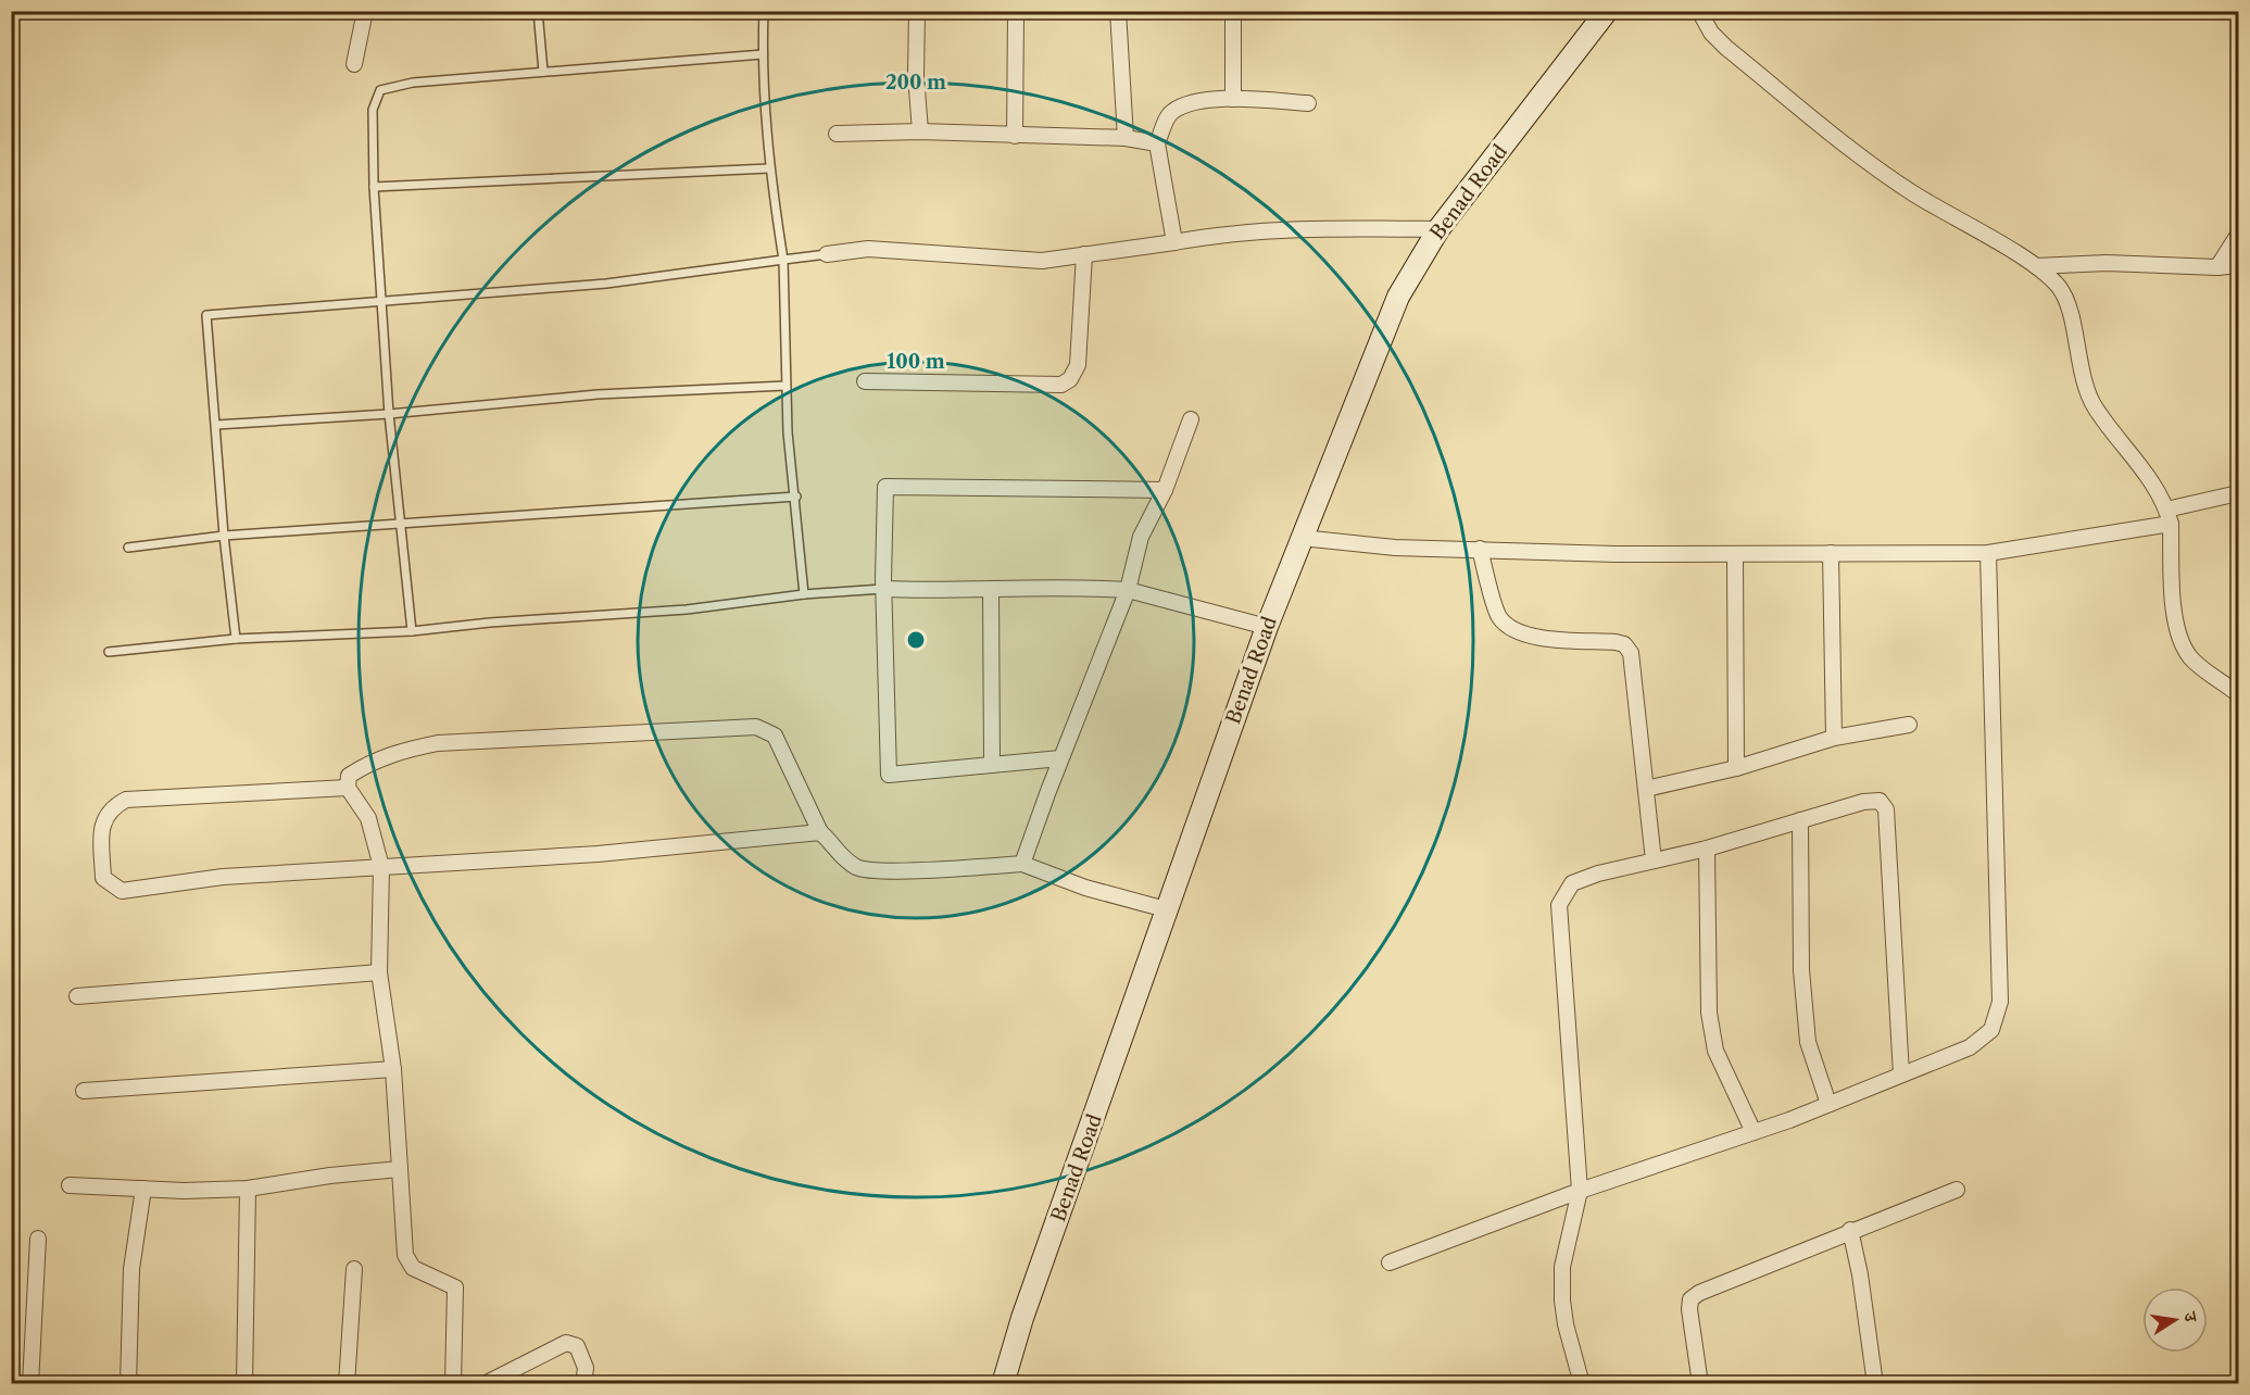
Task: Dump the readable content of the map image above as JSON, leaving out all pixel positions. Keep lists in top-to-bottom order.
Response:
{
  "streets": {
    "main road": ["Benad Road"]
  },
  "north": "right",
  "rings": ["200 m", "100 m"]
}
